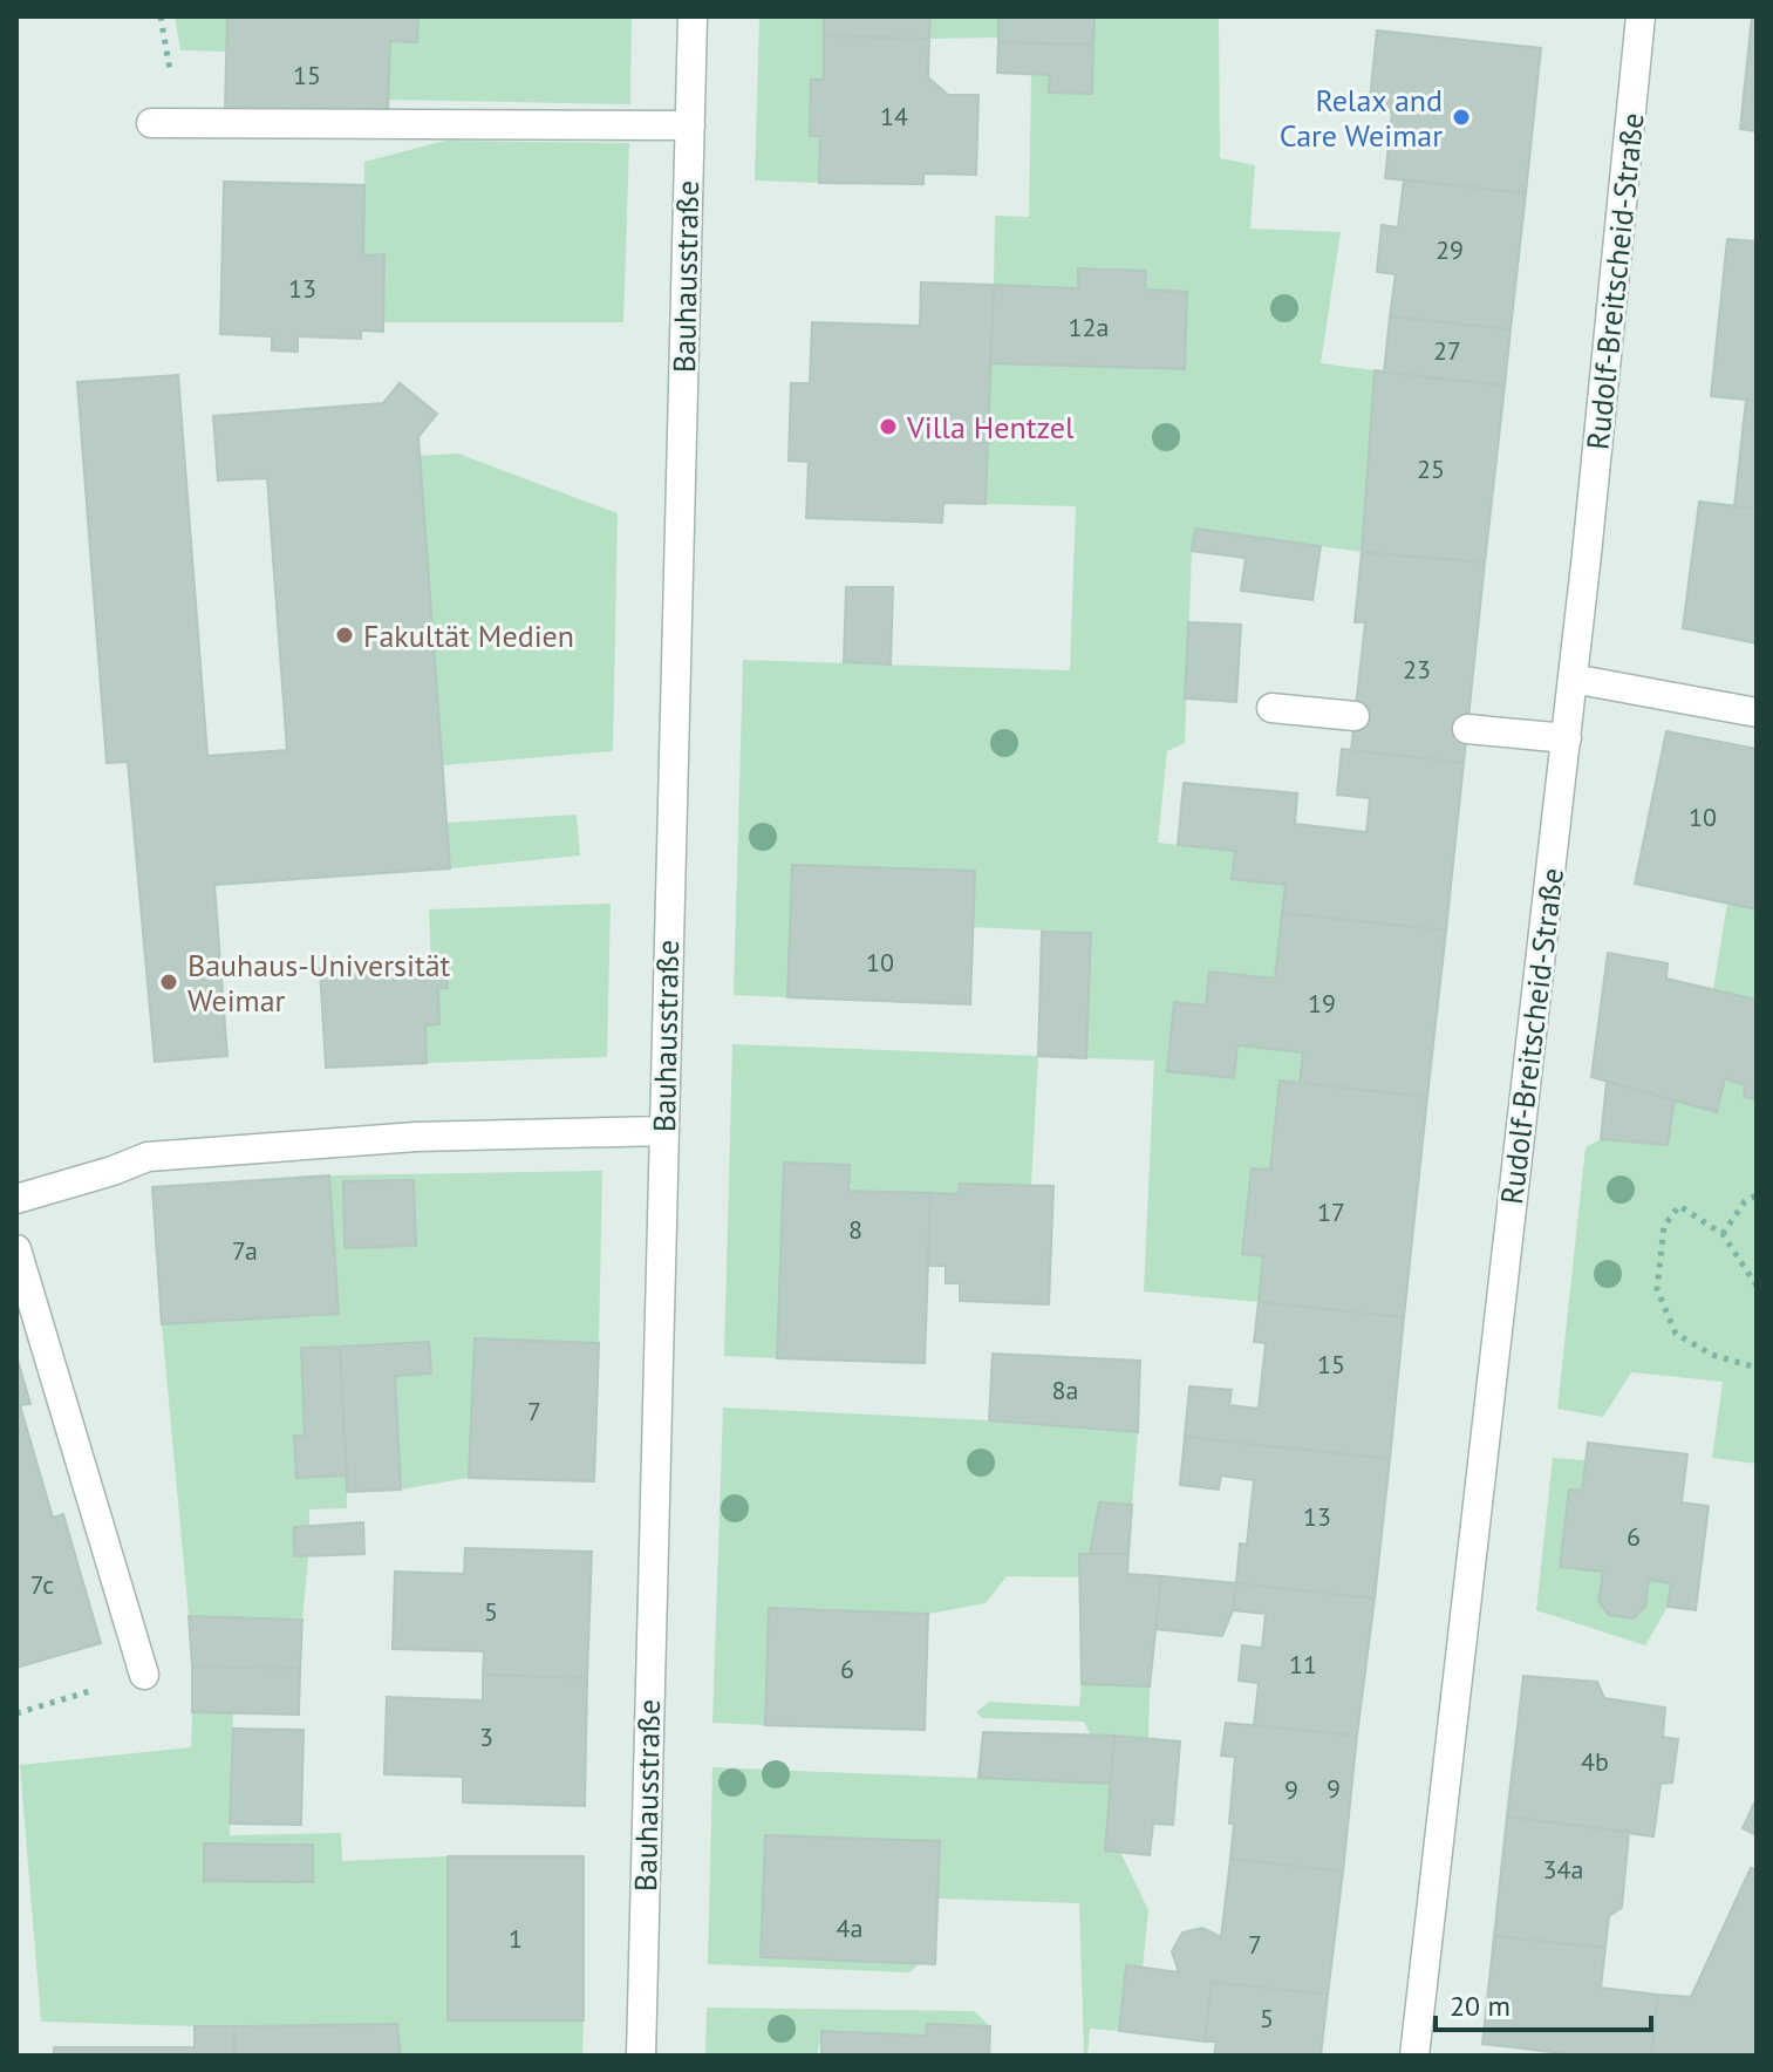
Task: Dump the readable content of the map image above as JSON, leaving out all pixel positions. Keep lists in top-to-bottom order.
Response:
{
  "streets": {
    "street": ["Bauhausstraße", "Rudolf-Breitscheid-Straße"]
  },
  "places": [
    "Relax and Care Weimar",
    "Villa Hentzel",
    "Fakultät Medien",
    "Bauhaus-Universität Weimar"
  ],
  "house_numbers": [
    "15",
    "14",
    "29",
    "13",
    "12a",
    "27",
    "25",
    "23",
    "10",
    "10",
    "19",
    "17",
    "8",
    "7a",
    "15",
    "8a",
    "7",
    "13",
    "6",
    "7c",
    "5",
    "11",
    "6",
    "3",
    "4b",
    "9",
    "9",
    "34a",
    "4a",
    "1",
    "7",
    "5"
  ],
  "scale_bar": "20 m"
}
